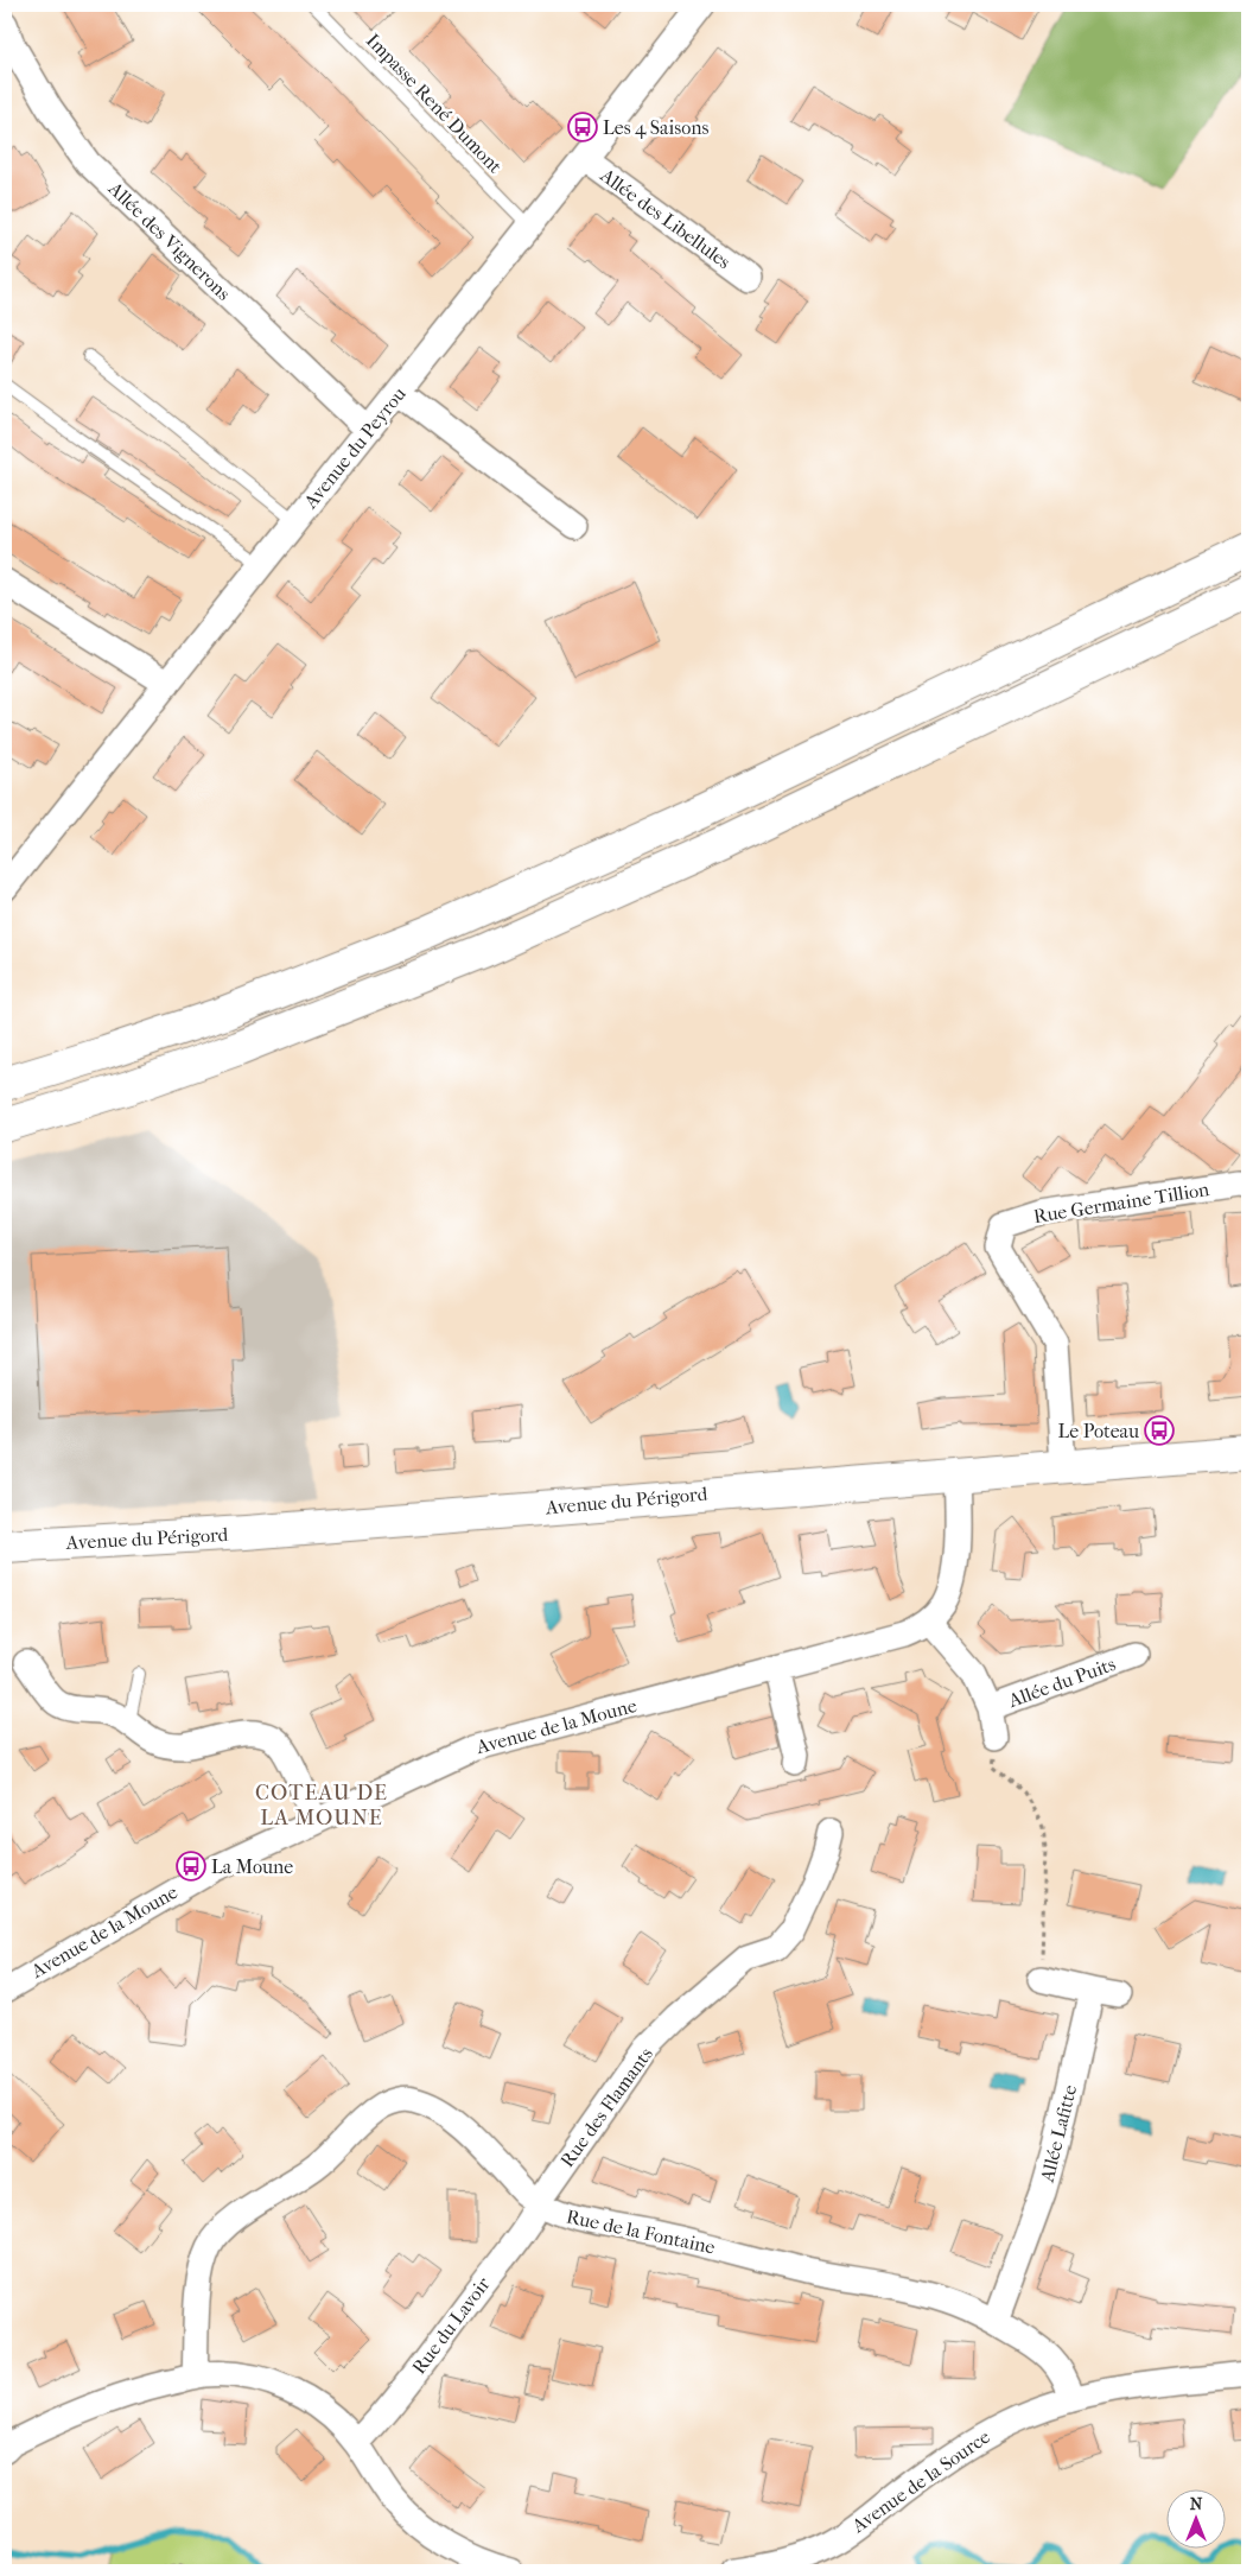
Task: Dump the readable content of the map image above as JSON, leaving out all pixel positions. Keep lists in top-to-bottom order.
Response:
{
  "streets": {
    "main road": ["Avenue du Périgord"],
    "street": [
      "Allée des Libellules",
      "Allée des Vignerons",
      "Avenue du Peyrou",
      "Rue Germaine Tillion",
      "Allée du Puits",
      "Avenue de la Moune",
      "Rue des Flamants",
      "Allée Lafitte",
      "Rue de la Fontaine",
      "Rue du Lavoir",
      "Avenue de la Source"
    ],
    "lane": ["Impasse René Dumont"]
  },
  "crossings": [
    ["Impasse René Dumont", "Avenue du Peyrou"],
    ["Allée des Libellules", "Avenue du Peyrou"],
    ["Allée des Vignerons", "Avenue du Peyrou"],
    ["Rue Germaine Tillion", "Avenue du Périgord"],
    ["Avenue du Périgord", "Avenue de la Moune"],
    ["Allée du Puits", "Avenue de la Moune"],
    ["Rue des Flamants", "Rue de la Fontaine"],
    ["Rue des Flamants", "Rue du Lavoir"],
    ["Allée Lafitte", "Rue de la Fontaine"],
    ["Rue de la Fontaine", "Rue du Lavoir"],
    ["Rue de la Fontaine", "Avenue de la Source"]
  ],
  "districts": ["COTEAU DE LA MOUNE"],
  "places": {
    "bus stop": ["Les 4 Saisons", "Le Poteau", "La Moune"]
  },
  "north": "top"
}
